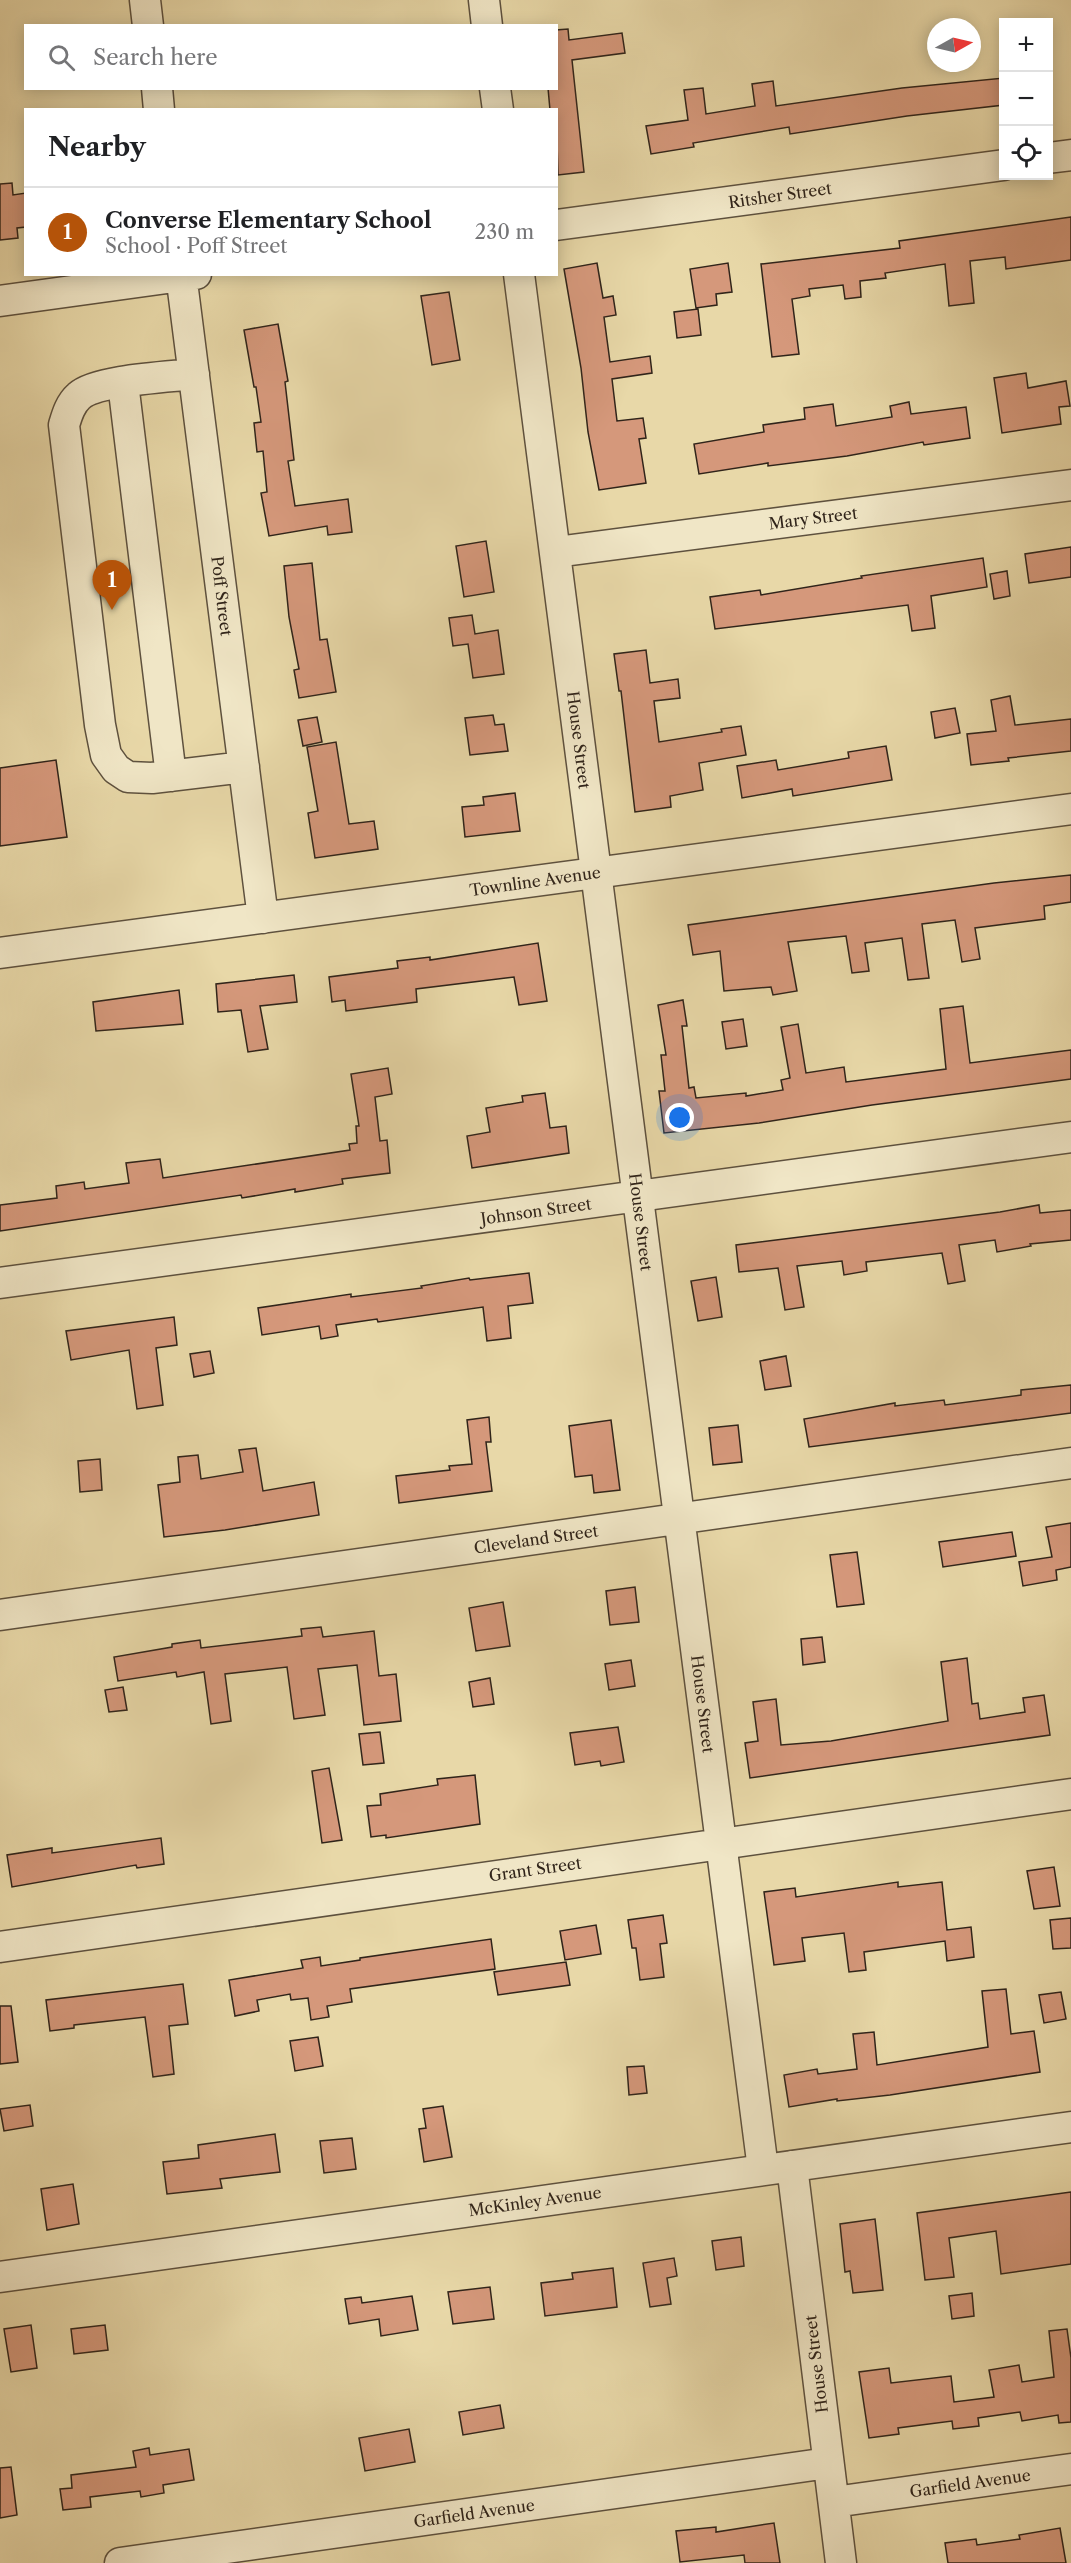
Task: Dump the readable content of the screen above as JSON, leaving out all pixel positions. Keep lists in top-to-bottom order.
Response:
{
  "streets": {
    "street": [
      "Ritsher Street",
      "Mary Street",
      "Poff Street",
      "House Street",
      "Townline Avenue",
      "Johnson Street",
      "Cleveland Street",
      "Grant Street",
      "McKinley Avenue",
      "Garfield Avenue"
    ]
  },
  "crossings": [
    ["Mary Street", "House Street"],
    ["Poff Street", "Townline Avenue"],
    ["House Street", "Townline Avenue"],
    ["House Street", "Johnson Street"],
    ["House Street", "Cleveland Street"],
    ["House Street", "Grant Street"],
    ["House Street", "McKinley Avenue"],
    ["House Street", "Garfield Avenue"]
  ],
  "north": "right",
  "page": {
    "map_buttons": ["+", "−"],
    "search": "Search here",
    "heading": "Nearby",
    "list": [
      {
        "mark": "1",
        "name": "Converse Elementary School",
        "note": "School · Poff Street",
        "value": "230 m"
      }
    ],
    "pins": "1"
  }
}
